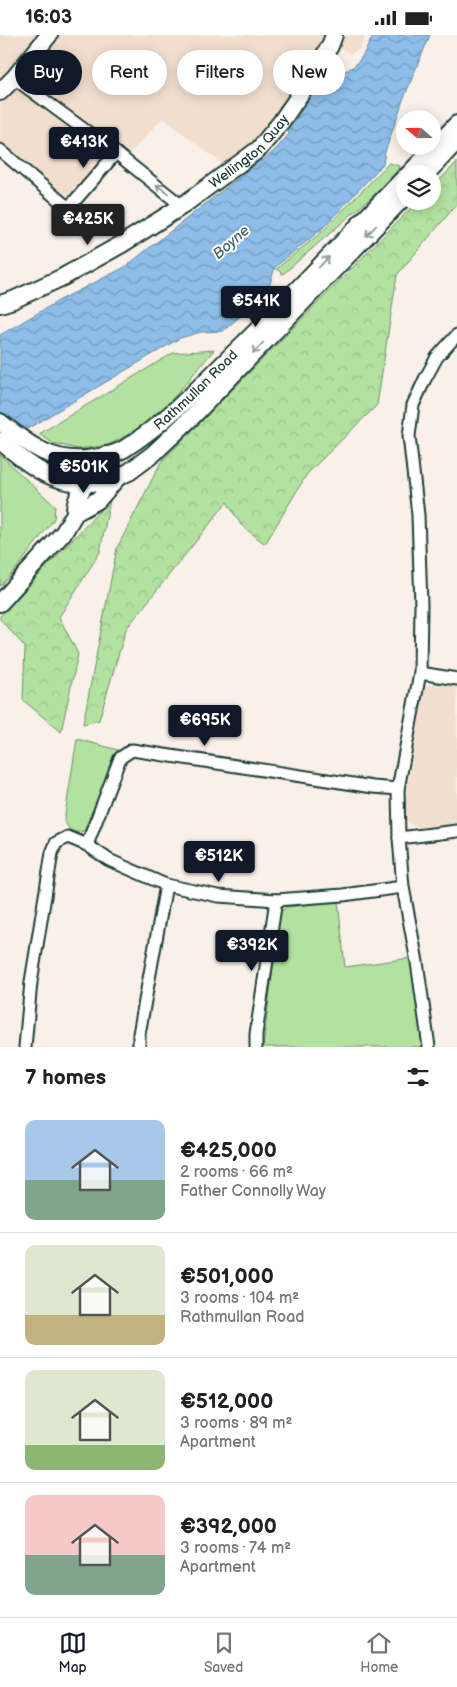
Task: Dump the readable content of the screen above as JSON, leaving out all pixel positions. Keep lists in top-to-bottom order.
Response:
{
  "streets": {
    "main road": ["Wellington Quay", "Rathmullan Road"]
  },
  "water": ["Boyne"],
  "north": "left",
  "page": {
    "status": "16:03",
    "chip": [
      "Buy",
      "Rent",
      "Filters",
      "New"
    ],
    "price": [
      "€413K",
      "€425K",
      "€541K",
      "€501K",
      "€695K",
      "€512K",
      "€392K"
    ],
    "heading": "7 homes",
    "list": [
      {
        "name": "€425,000",
        "note": "2 rooms · 66 m² · Father Connolly Way"
      },
      {
        "name": "€501,000",
        "note": "3 rooms · 104 m² · Rathmullan Road"
      },
      {
        "name": "€512,000",
        "note": "3 rooms · 89 m² · Apartment"
      },
      {
        "name": "€392,000",
        "note": "3 rooms · 74 m² · Apartment"
      }
    ],
    "tabs": ["Map", "Saved", "Home"]
  }
}
